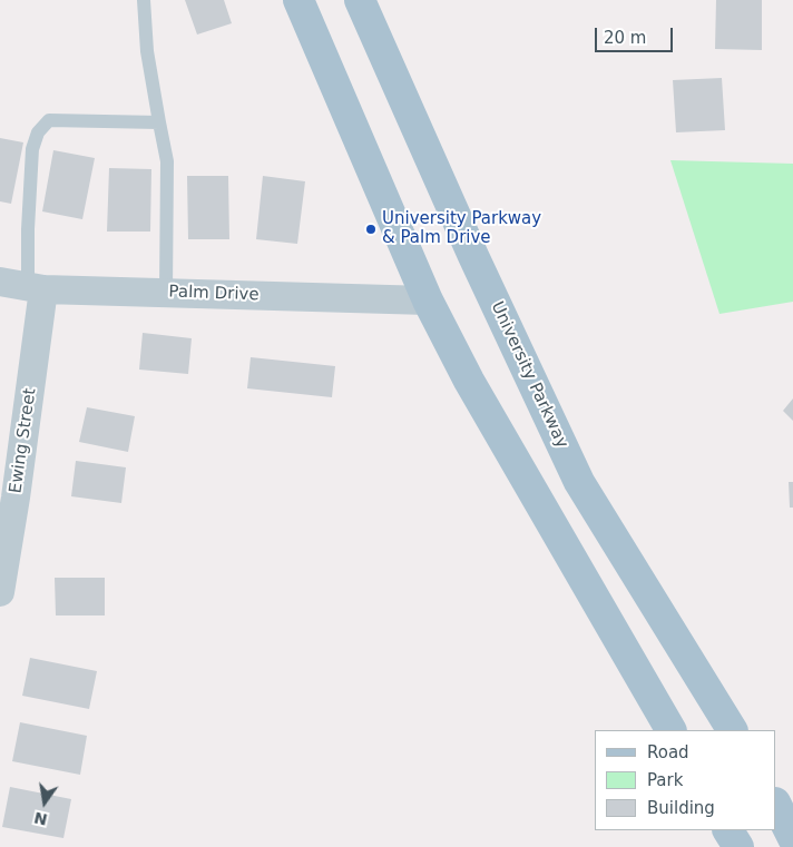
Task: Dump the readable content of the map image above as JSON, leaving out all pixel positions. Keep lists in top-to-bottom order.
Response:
{
  "streets": {
    "main road": ["University Parkway"],
    "street": ["Palm Drive", "Ewing Street"]
  },
  "crossings": [
    ["Palm Drive", "Ewing Street"]
  ],
  "places": ["University Parkway & Palm Drive"],
  "legend": ["Road", "Park", "Building"],
  "scale_bar": "20 m",
  "north": "bottom"
}
